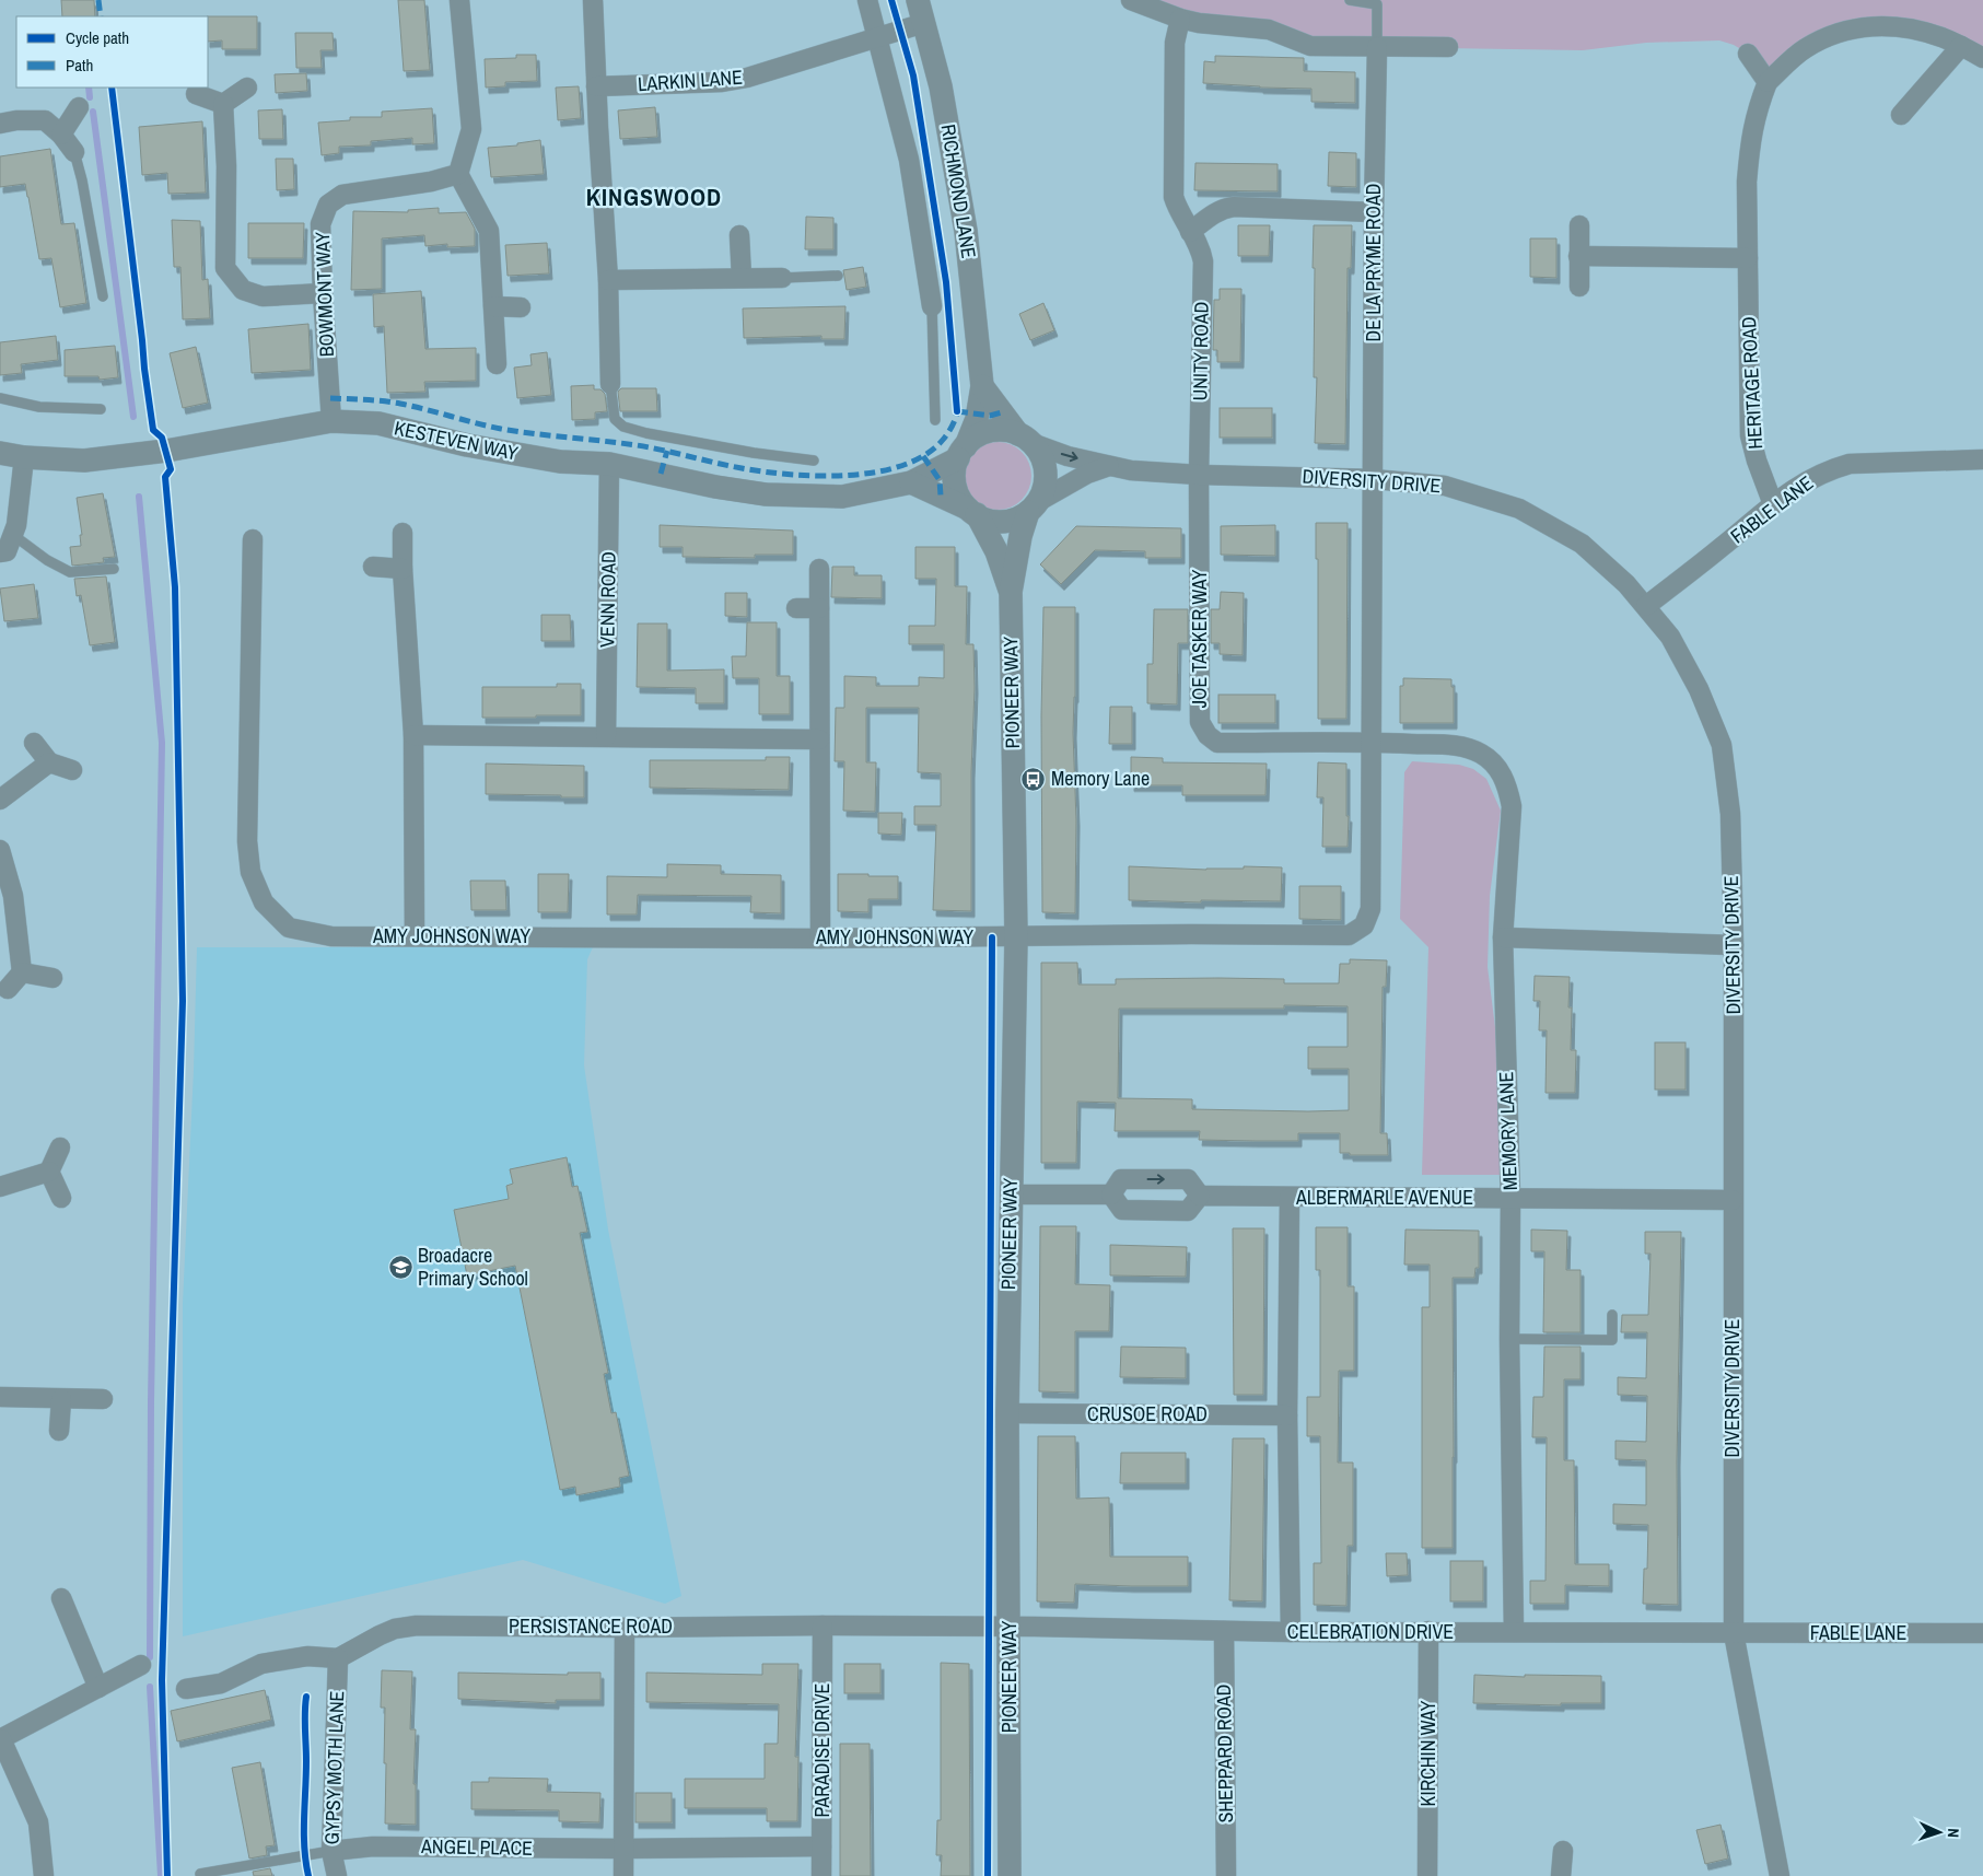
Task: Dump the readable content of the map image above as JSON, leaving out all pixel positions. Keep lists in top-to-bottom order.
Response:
{
  "streets": {
    "street": [
      "LARKIN LANE",
      "RICHMOND LANE",
      "DE LA PRYME ROAD",
      "BOWMONT WAY",
      "UNITY ROAD",
      "HERITAGE ROAD",
      "KESTEVEN WAY",
      "DIVERSITY DRIVE",
      "FABLE LANE",
      "VENN ROAD",
      "JOE TASKER WAY",
      "PIONEER WAY",
      "AMY JOHNSON WAY",
      "MEMORY LANE",
      "ALBERMARLE AVENUE",
      "CRUSOE ROAD",
      "PERSISTANCE ROAD",
      "CELEBRATION DRIVE",
      "PARADISE DRIVE",
      "SHEPPARD ROAD",
      "KIRCHIN WAY",
      "GYPSY MOTH LANE",
      "ANGEL PLACE"
    ]
  },
  "crossings": [
    ["LARKIN LANE", "RICHMOND LANE"],
    ["RICHMOND LANE", "KESTEVEN WAY"],
    ["RICHMOND LANE", "DIVERSITY DRIVE"],
    ["RICHMOND LANE", "PIONEER WAY"],
    ["DE LA PRYME ROAD", "DIVERSITY DRIVE"],
    ["BOWMONT WAY", "KESTEVEN WAY"],
    ["UNITY ROAD", "DIVERSITY DRIVE"],
    ["UNITY ROAD", "JOE TASKER WAY"],
    ["HERITAGE ROAD", "FABLE LANE"],
    ["KESTEVEN WAY", "DIVERSITY DRIVE"],
    ["KESTEVEN WAY", "VENN ROAD"],
    ["KESTEVEN WAY", "PIONEER WAY"],
    ["DIVERSITY DRIVE", "FABLE LANE"],
    ["DIVERSITY DRIVE", "JOE TASKER WAY"],
    ["DIVERSITY DRIVE", "PIONEER WAY"],
    ["DIVERSITY DRIVE", "ALBERMARLE AVENUE"],
    ["DIVERSITY DRIVE", "CELEBRATION DRIVE"],
    ["FABLE LANE", "CELEBRATION DRIVE"],
    ["JOE TASKER WAY", "MEMORY LANE"],
    ["PIONEER WAY", "AMY JOHNSON WAY"],
    ["PIONEER WAY", "CRUSOE ROAD"],
    ["PIONEER WAY", "PERSISTANCE ROAD"],
    ["PIONEER WAY", "CELEBRATION DRIVE"],
    ["MEMORY LANE", "ALBERMARLE AVENUE"],
    ["MEMORY LANE", "CELEBRATION DRIVE"],
    ["PERSISTANCE ROAD", "CELEBRATION DRIVE"],
    ["PERSISTANCE ROAD", "PARADISE DRIVE"],
    ["PERSISTANCE ROAD", "GYPSY MOTH LANE"],
    ["CELEBRATION DRIVE", "SHEPPARD ROAD"],
    ["CELEBRATION DRIVE", "KIRCHIN WAY"],
    ["PARADISE DRIVE", "ANGEL PLACE"],
    ["GYPSY MOTH LANE", "ANGEL PLACE"]
  ],
  "districts": ["KINGSWOOD"],
  "places": {
    "bus stop": ["Memory Lane"],
    "school or university": ["Broadacre Primary School"]
  },
  "legend": ["Cycle path", "Path"],
  "north": "right"
}
